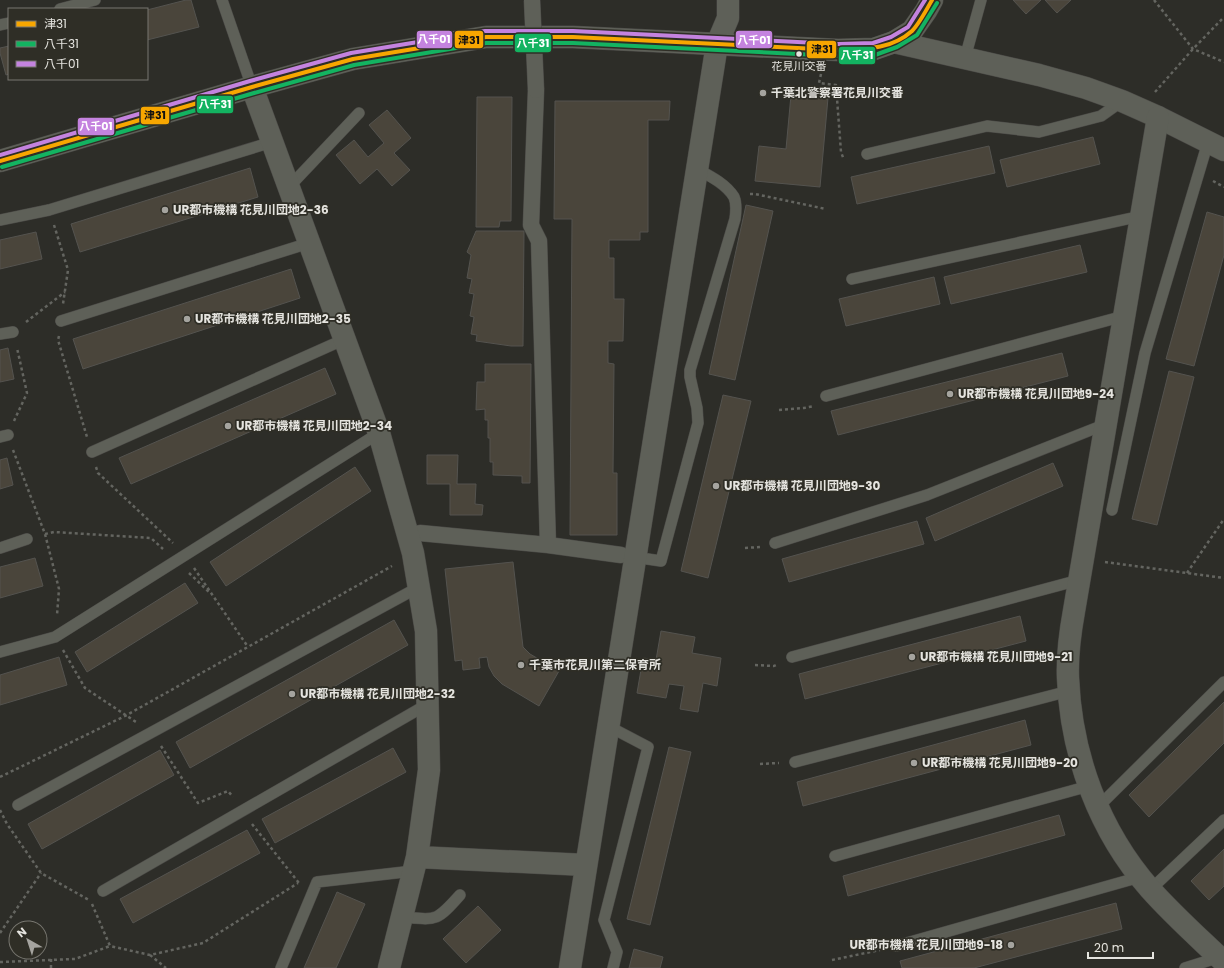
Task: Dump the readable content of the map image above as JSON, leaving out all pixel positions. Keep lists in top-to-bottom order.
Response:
{
  "places": [
    "花見川交番",
    "千葉北警察署花見川交番",
    "UR都市機構 花見川団地2-36",
    "UR都市機構 花見川団地2-35",
    "UR都市機構 花見川団地9-24",
    "UR都市機構 花見川団地2-34",
    "UR都市機構 花見川団地9-30",
    "UR都市機構 花見川団地9-21",
    "千葉市花見川第二保育所",
    "UR都市機構 花見川団地2-32",
    "UR都市機構 花見川団地9-20",
    "UR都市機構 花見川団地9-18"
  ],
  "lines": ["transit line 津31", "transit line 八千01", "transit line 八千31"],
  "legend": ["津31", "八千31", "八千01"],
  "scale_bar": "20 m",
  "north": "top left"
}
